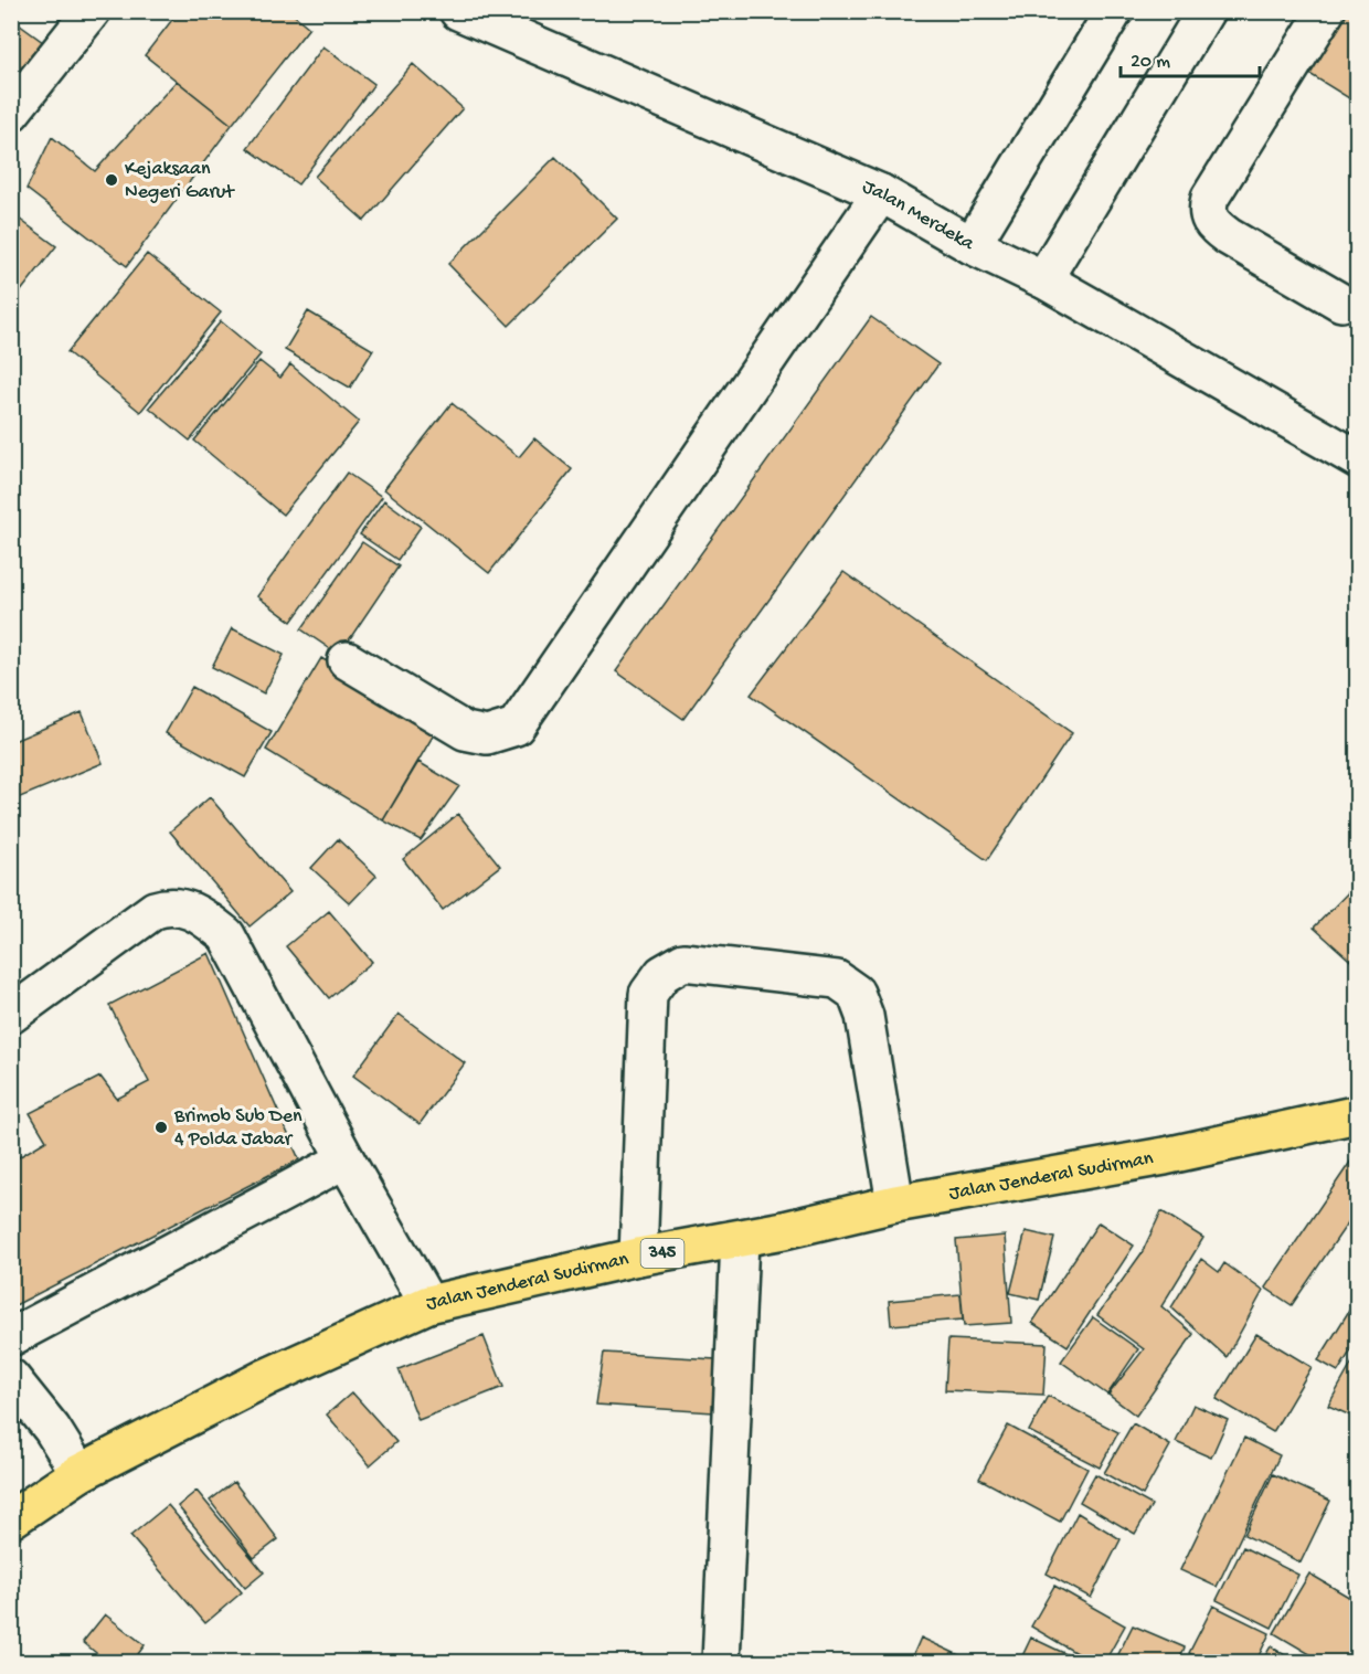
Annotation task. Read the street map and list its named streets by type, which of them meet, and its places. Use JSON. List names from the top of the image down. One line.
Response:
{"streets":{"main road":["Jalan Jenderal Sudirman","345"],"street":["Jalan Merdeka"]},"places":["Kejaksaan Negeri Garut","Brimob Sub Den 4 Polda Jabar"],"scale_bar":"20 m"}
